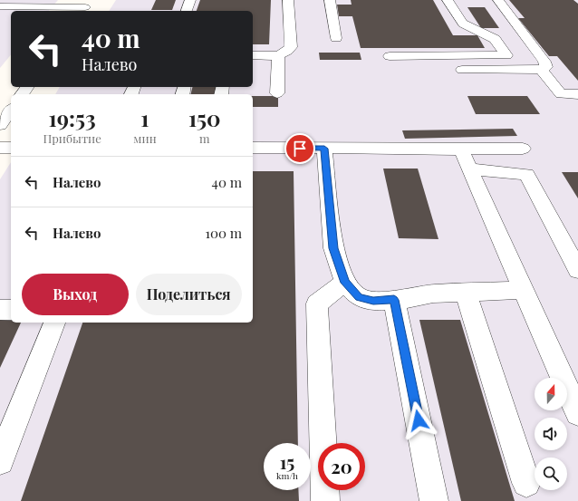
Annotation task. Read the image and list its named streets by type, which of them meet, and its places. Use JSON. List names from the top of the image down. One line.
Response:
{"north":"top","page":{"turn":["40 m","Налево"],"eta":["19:53","Прибытие","1","мин","150","m"],"list":[{"name":"Налево","value":"40 m"},{"name":"Налево","value":"100 m"}],"buttons":["Выход","Поделиться"],"speed":"15 km/h","limit":"20"}}
